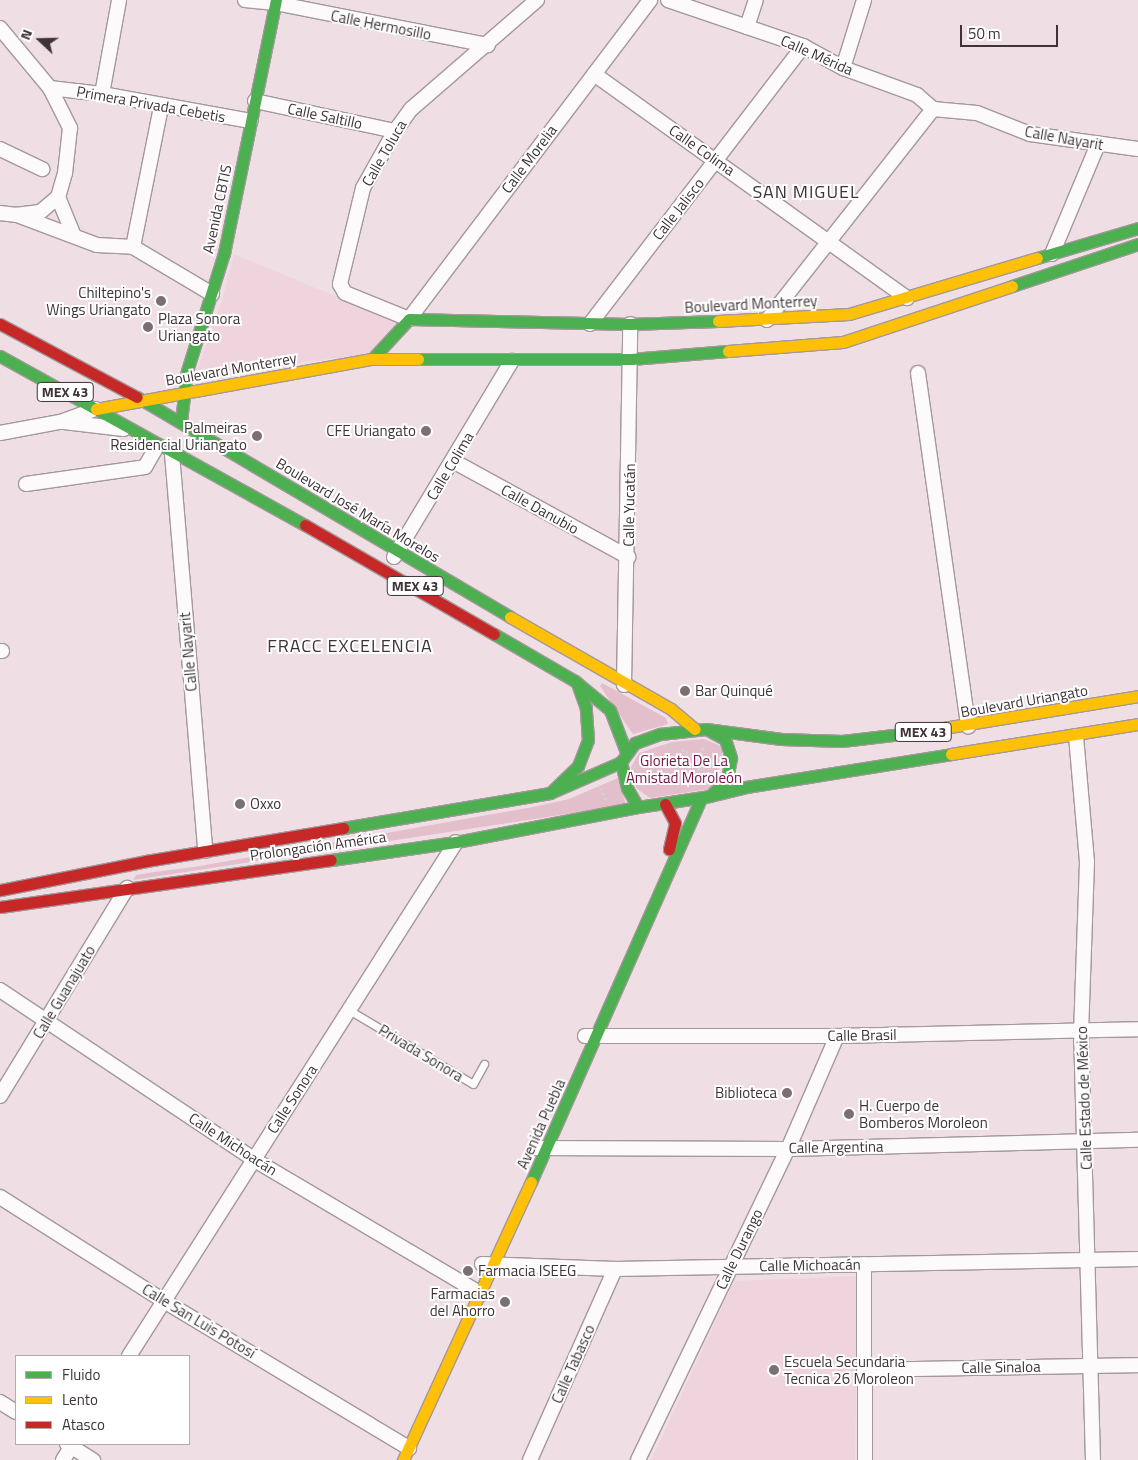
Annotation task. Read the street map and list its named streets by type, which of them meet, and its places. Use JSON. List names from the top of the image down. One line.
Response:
{"streets":{"street":["Calle Hermosillo","Calle Mérida","Primera Privada Cebetis","Calle Saltillo","Calle Nayarit","Calle Colima","Calle Toluca","Calle Morelia","Avenida CBTIS","Calle Jalisco","Boulevard Monterrey","MEX 43","Calle Yucatán","Calle Danubio","Boulevard José María Morelos","Boulevard Uriangato","Prolongación América","Calle Guanajuato","Calle Brasil","Calle Estado de México","Calle Sonora","Avenida Puebla","Calle Michoacán","Calle Argentina","Calle Durango","Calle San Luis Potosí","Calle Tabasco","Calle Sinaloa"],"lane":["Privada Sonora"]},"crossings":[["Calle Hermosillo","Calle Toluca"],["Calle Hermosillo","Avenida CBTIS"],["Calle Mérida","Calle Nayarit"],["Calle Mérida","Calle Jalisco"],["Primera Privada Cebetis","Avenida CBTIS"],["Calle Saltillo","Calle Toluca"],["Calle Saltillo","Avenida CBTIS"],["Calle Nayarit","Avenida CBTIS"],["Calle Nayarit","MEX 43"],["Calle Nayarit","Prolongación América"],["Calle Colima","Calle Morelia"],["Calle Colima","Calle Jalisco"],["Calle Colima","Boulevard Monterrey"],["Calle Colima","MEX 43"],["Calle Colima","Calle Danubio"],["Calle Colima","Boulevard José María Morelos"],["Calle Toluca","Calle Morelia"],["Calle Toluca","Boulevard Monterrey"],["Calle Morelia","Boulevard Monterrey"],["Avenida CBTIS","Boulevard Monterrey"],["Avenida CBTIS","MEX 43"],["Avenida CBTIS","Boulevard José María Morelos"],["Calle Jalisco","Boulevard Monterrey"],["Boulevard Monterrey","MEX 43"],["Boulevard Monterrey","Calle Yucatán"],["Boulevard Monterrey","Boulevard José María Morelos"],["MEX 43","Boulevard José María Morelos"],["MEX 43","Boulevard Uriangato"],["MEX 43","Prolongación América"],["MEX 43","Calle Estado de México"],["MEX 43","Avenida Puebla"],["Calle Yucatán","Calle Danubio"],["Calle Yucatán","Boulevard José María Morelos"],["Boulevard José María Morelos","Boulevard Uriangato"],["Prolongación América","Calle Guanajuato"],["Prolongación América","Calle Sonora"],["Prolongación América","Avenida Puebla"],["Calle Guanajuato","Calle Michoacán"],["Calle Brasil","Calle Estado de México"],["Calle Brasil","Avenida Puebla"],["Calle Brasil","Calle Durango"],["Privada Sonora","Calle Sonora"],["Calle Estado de México","Calle Michoacán"],["Calle Estado de México","Calle Argentina"],["Calle Estado de México","Calle Sinaloa"],["Calle Sonora","Calle Michoacán"],["Calle Sonora","Calle San Luis Potosí"],["Avenida Puebla","Calle Michoacán"],["Avenida Puebla","Calle Argentina"],["Avenida Puebla","Calle San Luis Potosí"],["Calle Michoacán","Calle Durango"],["Calle Michoacán","Calle Tabasco"],["Calle Argentina","Calle Durango"]],"districts":["SAN MIGUEL","FRACC EXCELENCIA"],"parks":["Glorieta De La Amistad Moroleón"],"places":["Chiltepino's Wings Uriangato","Plaza Sonora Uriangato","CFE Uriangato","Palmeiras Residencial Uriangato","Bar Quinqué","Oxxo","Biblioteca","H. Cuerpo de Bomberos Moroleon","Farmacia ISEEG","Farmacias del Ahorro","Escuela Secundaria Tecnica 26 Moroleon"],"legend":["Fluido","Lento","Atasco"],"scale_bar":"50 m","north":"left"}
